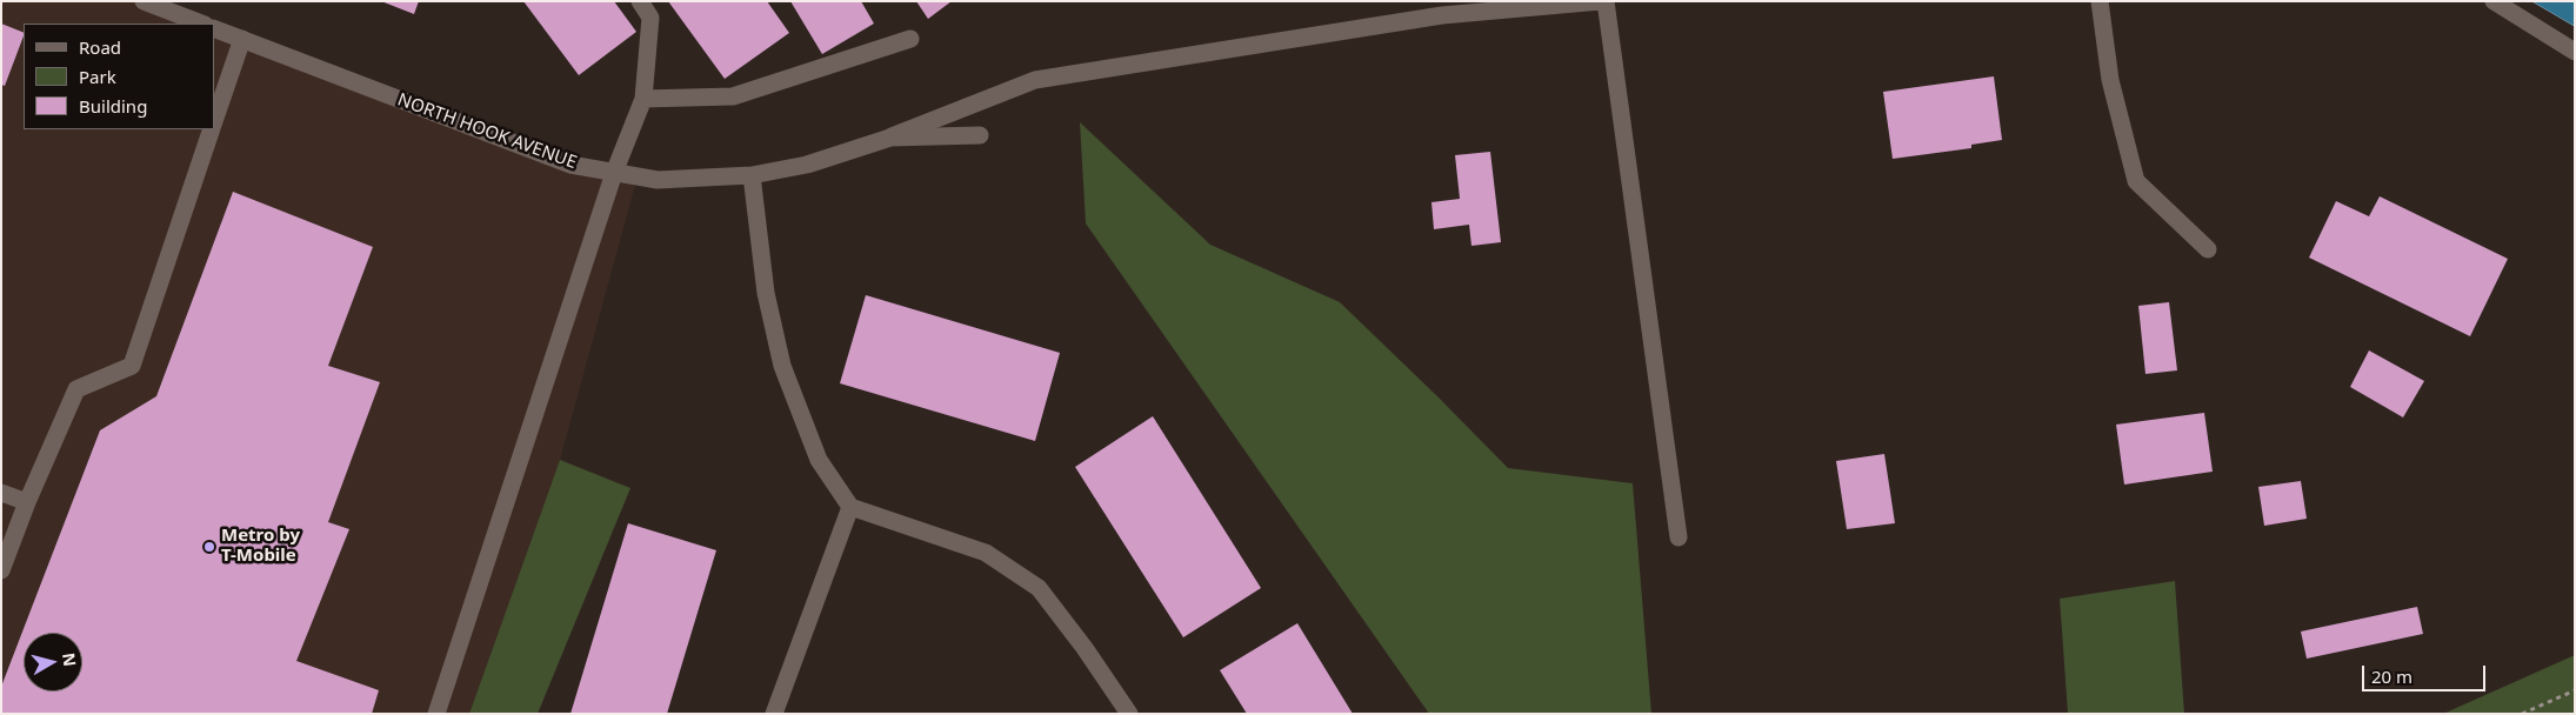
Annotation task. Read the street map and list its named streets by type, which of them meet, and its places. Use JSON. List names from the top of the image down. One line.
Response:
{"streets":{"street":["NORTH HOOK AVENUE"]},"places":["Metro by T-Mobile"],"legend":["Road","Park","Building"],"scale_bar":"20 m","north":"right"}
